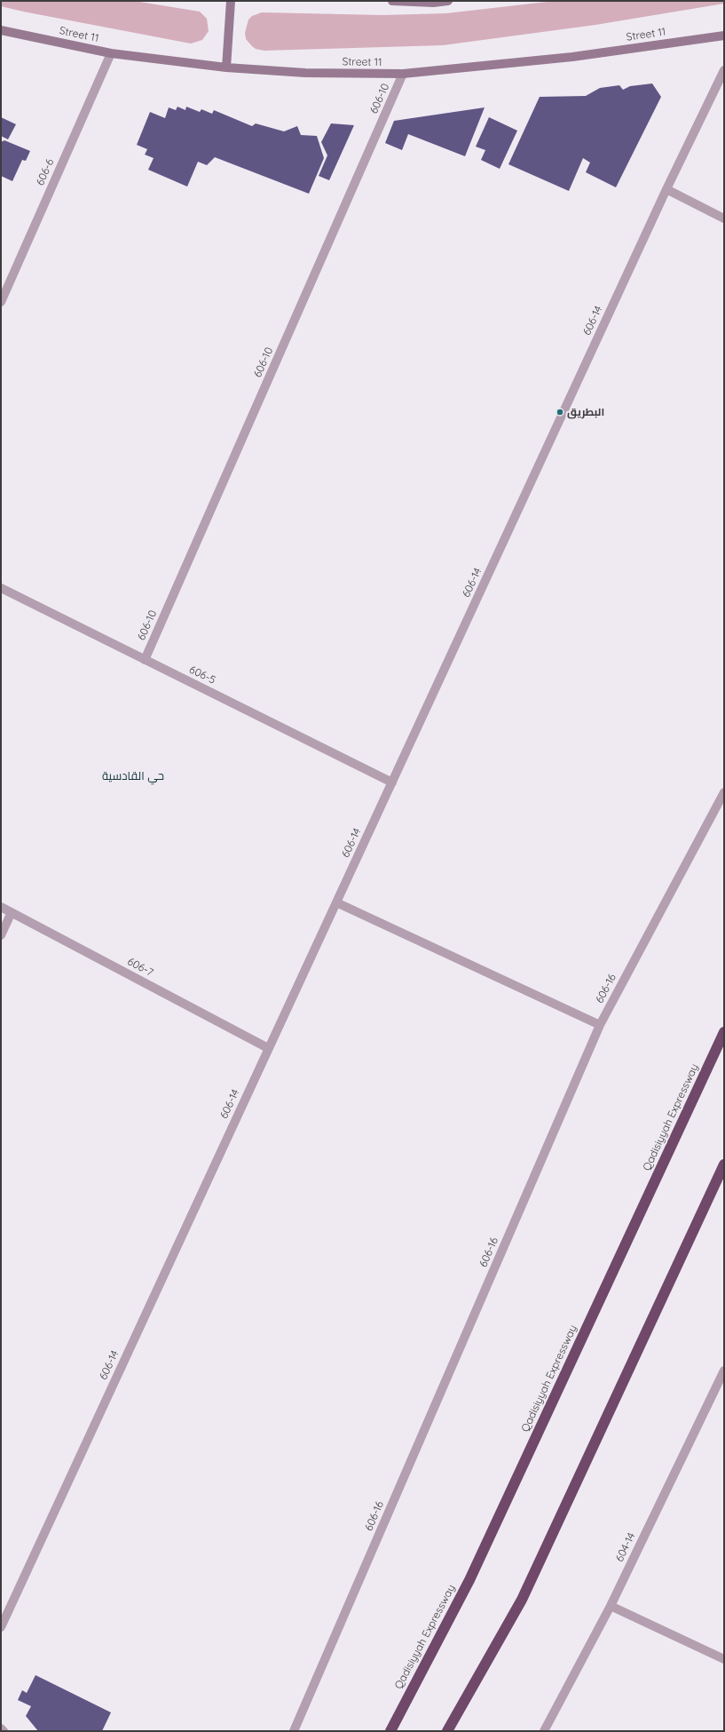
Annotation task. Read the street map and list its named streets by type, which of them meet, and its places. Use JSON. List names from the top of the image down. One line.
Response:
{"streets":{"highway":["Qadisiyyah Expressway"],"street":["Street 11","606-10","606-6","606-14","606-5","606-7","606-16","604-14"]},"crossings":[["Street 11","606-10"],["Street 11","606-6"],["606-10","606-5"],["606-14","606-5"],["606-14","606-7"]],"districts":["حي القادسية"],"places":["البطريق"]}
